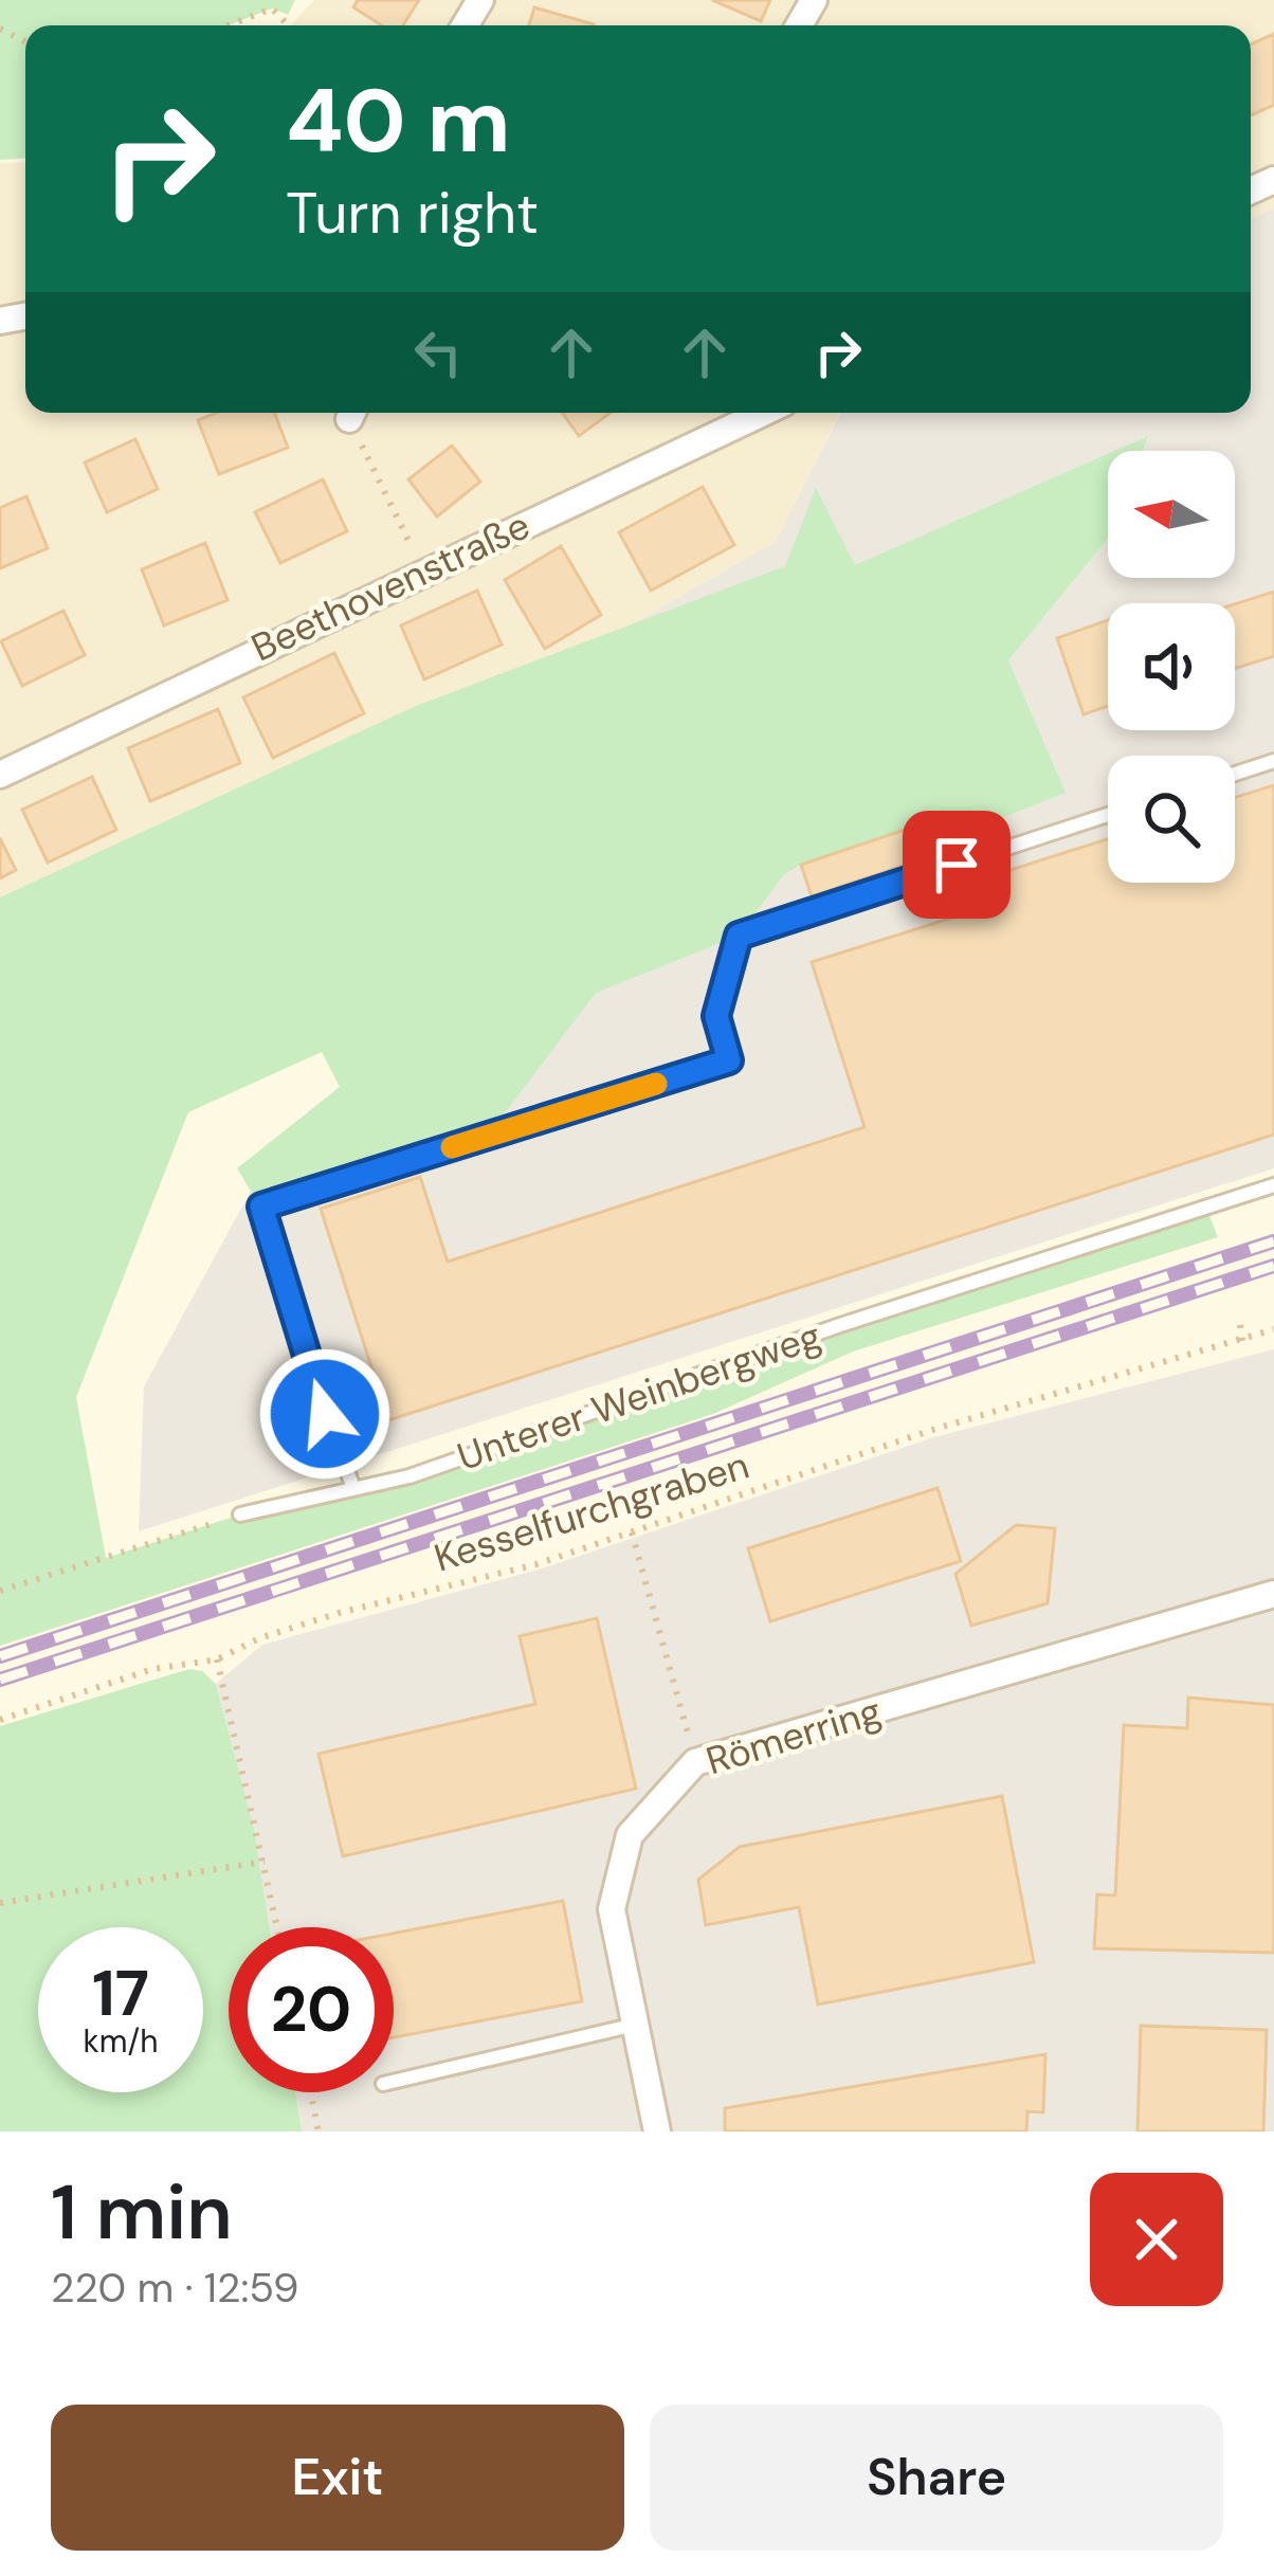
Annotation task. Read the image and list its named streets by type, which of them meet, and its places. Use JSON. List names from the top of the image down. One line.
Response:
{"streets":{"street":["Beethovenstraße","Römerring"],"lane":["Unterer Weinbergweg"],"path":["Kesselfurchgraben"]},"north":"left","page":{"turn":["40 m","Turn right"],"speed":"17 km/h","limit":"20","heading":["1 min","220 m · 12:59"],"buttons":["Exit","Share"]}}
